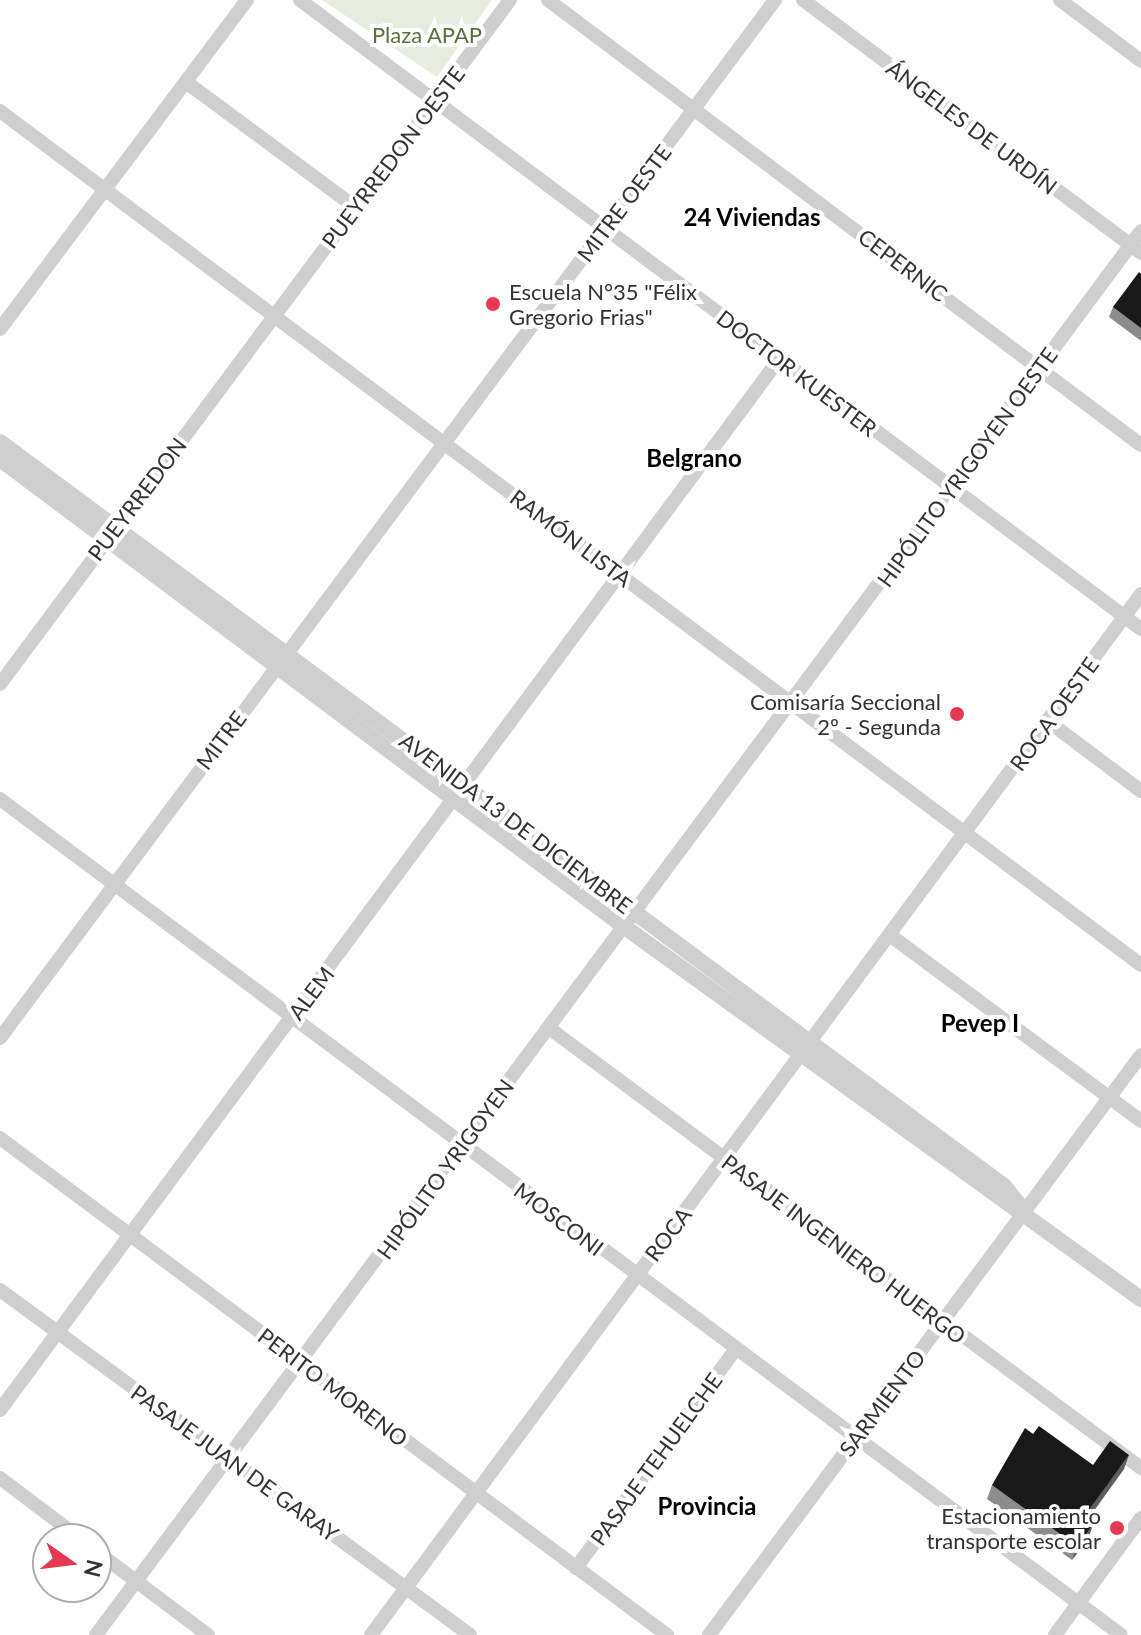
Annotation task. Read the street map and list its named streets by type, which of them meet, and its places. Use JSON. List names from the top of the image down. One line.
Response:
{"streets":{"street":["ÁNGELES DE URDÍN","PUEYRREDON OESTE","MITRE OESTE","CEPERNIC","DOCTOR KUESTER","HIPÓLITO YRIGOYEN OESTE","PUEYRREDON","RAMÓN LISTA","ROCA OESTE","MITRE","AVENIDA 13 DE DICIEMBRE","ALEM","HIPÓLITO YRIGOYEN","MOSCONI","ROCA","PASAJE INGENIERO HUERGO","PERITO MORENO","SARMIENTO","PASAJE TEHUELCHE","PASAJE JUAN DE GARAY"]},"crossings":[["ÁNGELES DE URDÍN","HIPÓLITO YRIGOYEN OESTE"],["PUEYRREDON OESTE","DOCTOR KUESTER"],["PUEYRREDON OESTE","PUEYRREDON"],["PUEYRREDON OESTE","RAMÓN LISTA"],["MITRE OESTE","CEPERNIC"],["MITRE OESTE","DOCTOR KUESTER"],["MITRE OESTE","RAMÓN LISTA"],["MITRE OESTE","MITRE"],["CEPERNIC","HIPÓLITO YRIGOYEN OESTE"],["DOCTOR KUESTER","HIPÓLITO YRIGOYEN OESTE"],["DOCTOR KUESTER","ROCA OESTE"],["DOCTOR KUESTER","ALEM"],["HIPÓLITO YRIGOYEN OESTE","RAMÓN LISTA"],["HIPÓLITO YRIGOYEN OESTE","HIPÓLITO YRIGOYEN"],["PUEYRREDON","RAMÓN LISTA"],["PUEYRREDON","AVENIDA 13 DE DICIEMBRE"],["RAMÓN LISTA","ROCA OESTE"],["RAMÓN LISTA","MITRE"],["RAMÓN LISTA","ALEM"],["RAMÓN LISTA","HIPÓLITO YRIGOYEN"],["RAMÓN LISTA","ROCA"],["ROCA OESTE","ROCA"],["MITRE","AVENIDA 13 DE DICIEMBRE"],["MITRE","MOSCONI"],["AVENIDA 13 DE DICIEMBRE","ALEM"],["AVENIDA 13 DE DICIEMBRE","HIPÓLITO YRIGOYEN"],["AVENIDA 13 DE DICIEMBRE","ROCA"],["AVENIDA 13 DE DICIEMBRE","SARMIENTO"],["ALEM","MOSCONI"],["ALEM","PERITO MORENO"],["ALEM","PASAJE JUAN DE GARAY"],["HIPÓLITO YRIGOYEN","MOSCONI"],["HIPÓLITO YRIGOYEN","PASAJE INGENIERO HUERGO"],["HIPÓLITO YRIGOYEN","PERITO MORENO"],["HIPÓLITO YRIGOYEN","PASAJE JUAN DE GARAY"],["MOSCONI","ROCA"],["MOSCONI","SARMIENTO"],["MOSCONI","PASAJE TEHUELCHE"],["ROCA","PASAJE INGENIERO HUERGO"],["ROCA","PERITO MORENO"],["ROCA","PASAJE JUAN DE GARAY"],["PASAJE INGENIERO HUERGO","SARMIENTO"],["PERITO MORENO","PASAJE TEHUELCHE"]],"districts":["24 Viviendas","Belgrano","Pevep I","Provincia"],"parks":["Plaza APAP"],"places":["Escuela N°35 \"Félix Gregorio Frias\"","Comisaría Seccional 2º - Segunda","Estacionamiento transporte escolar"],"north":"right"}
